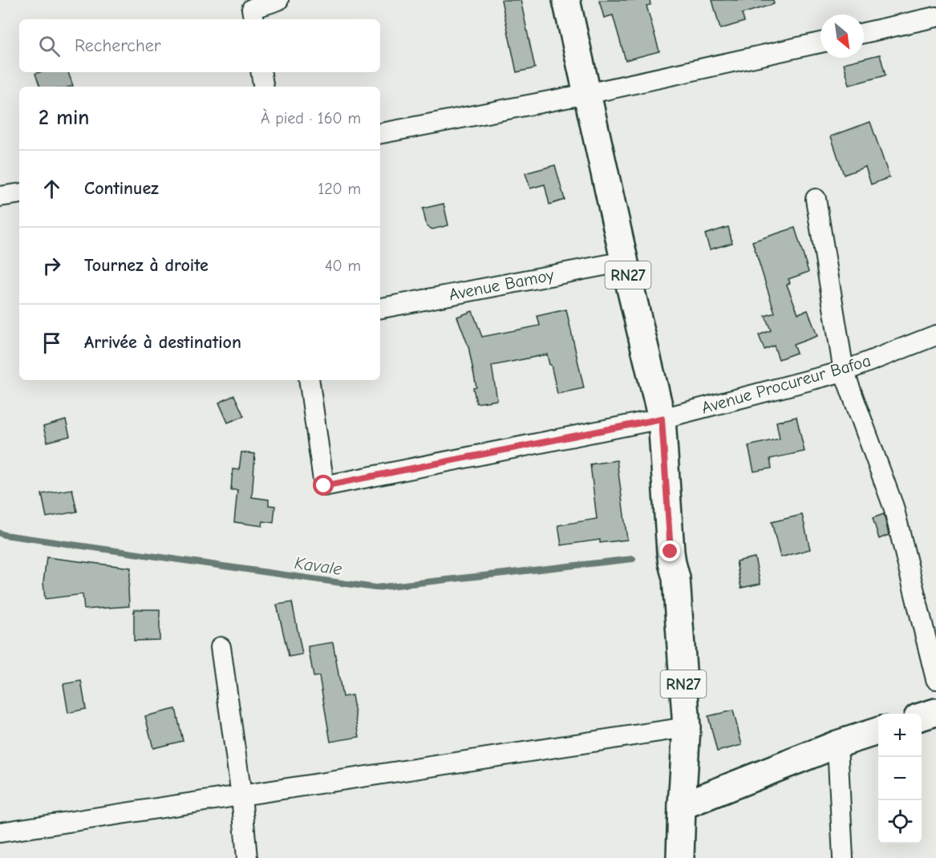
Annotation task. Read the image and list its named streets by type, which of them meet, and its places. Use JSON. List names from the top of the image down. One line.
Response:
{"streets":{"main road":["RN27"],"street":["Avenue Bamoy","Avenue Procureur Bafoa"]},"crossings":[["RN27","Avenue Bamoy"],["RN27","Avenue Procureur Bafoa"]],"water":["Kavale"],"north":"bottom right","page":{"search":"Rechercher","heading":["2 min","À pied · 160 m"],"list":[["Continuez","120 m"],["Tournez à droite","40 m"],"Arrivée à destination"],"map_buttons":["+","−"]}}
